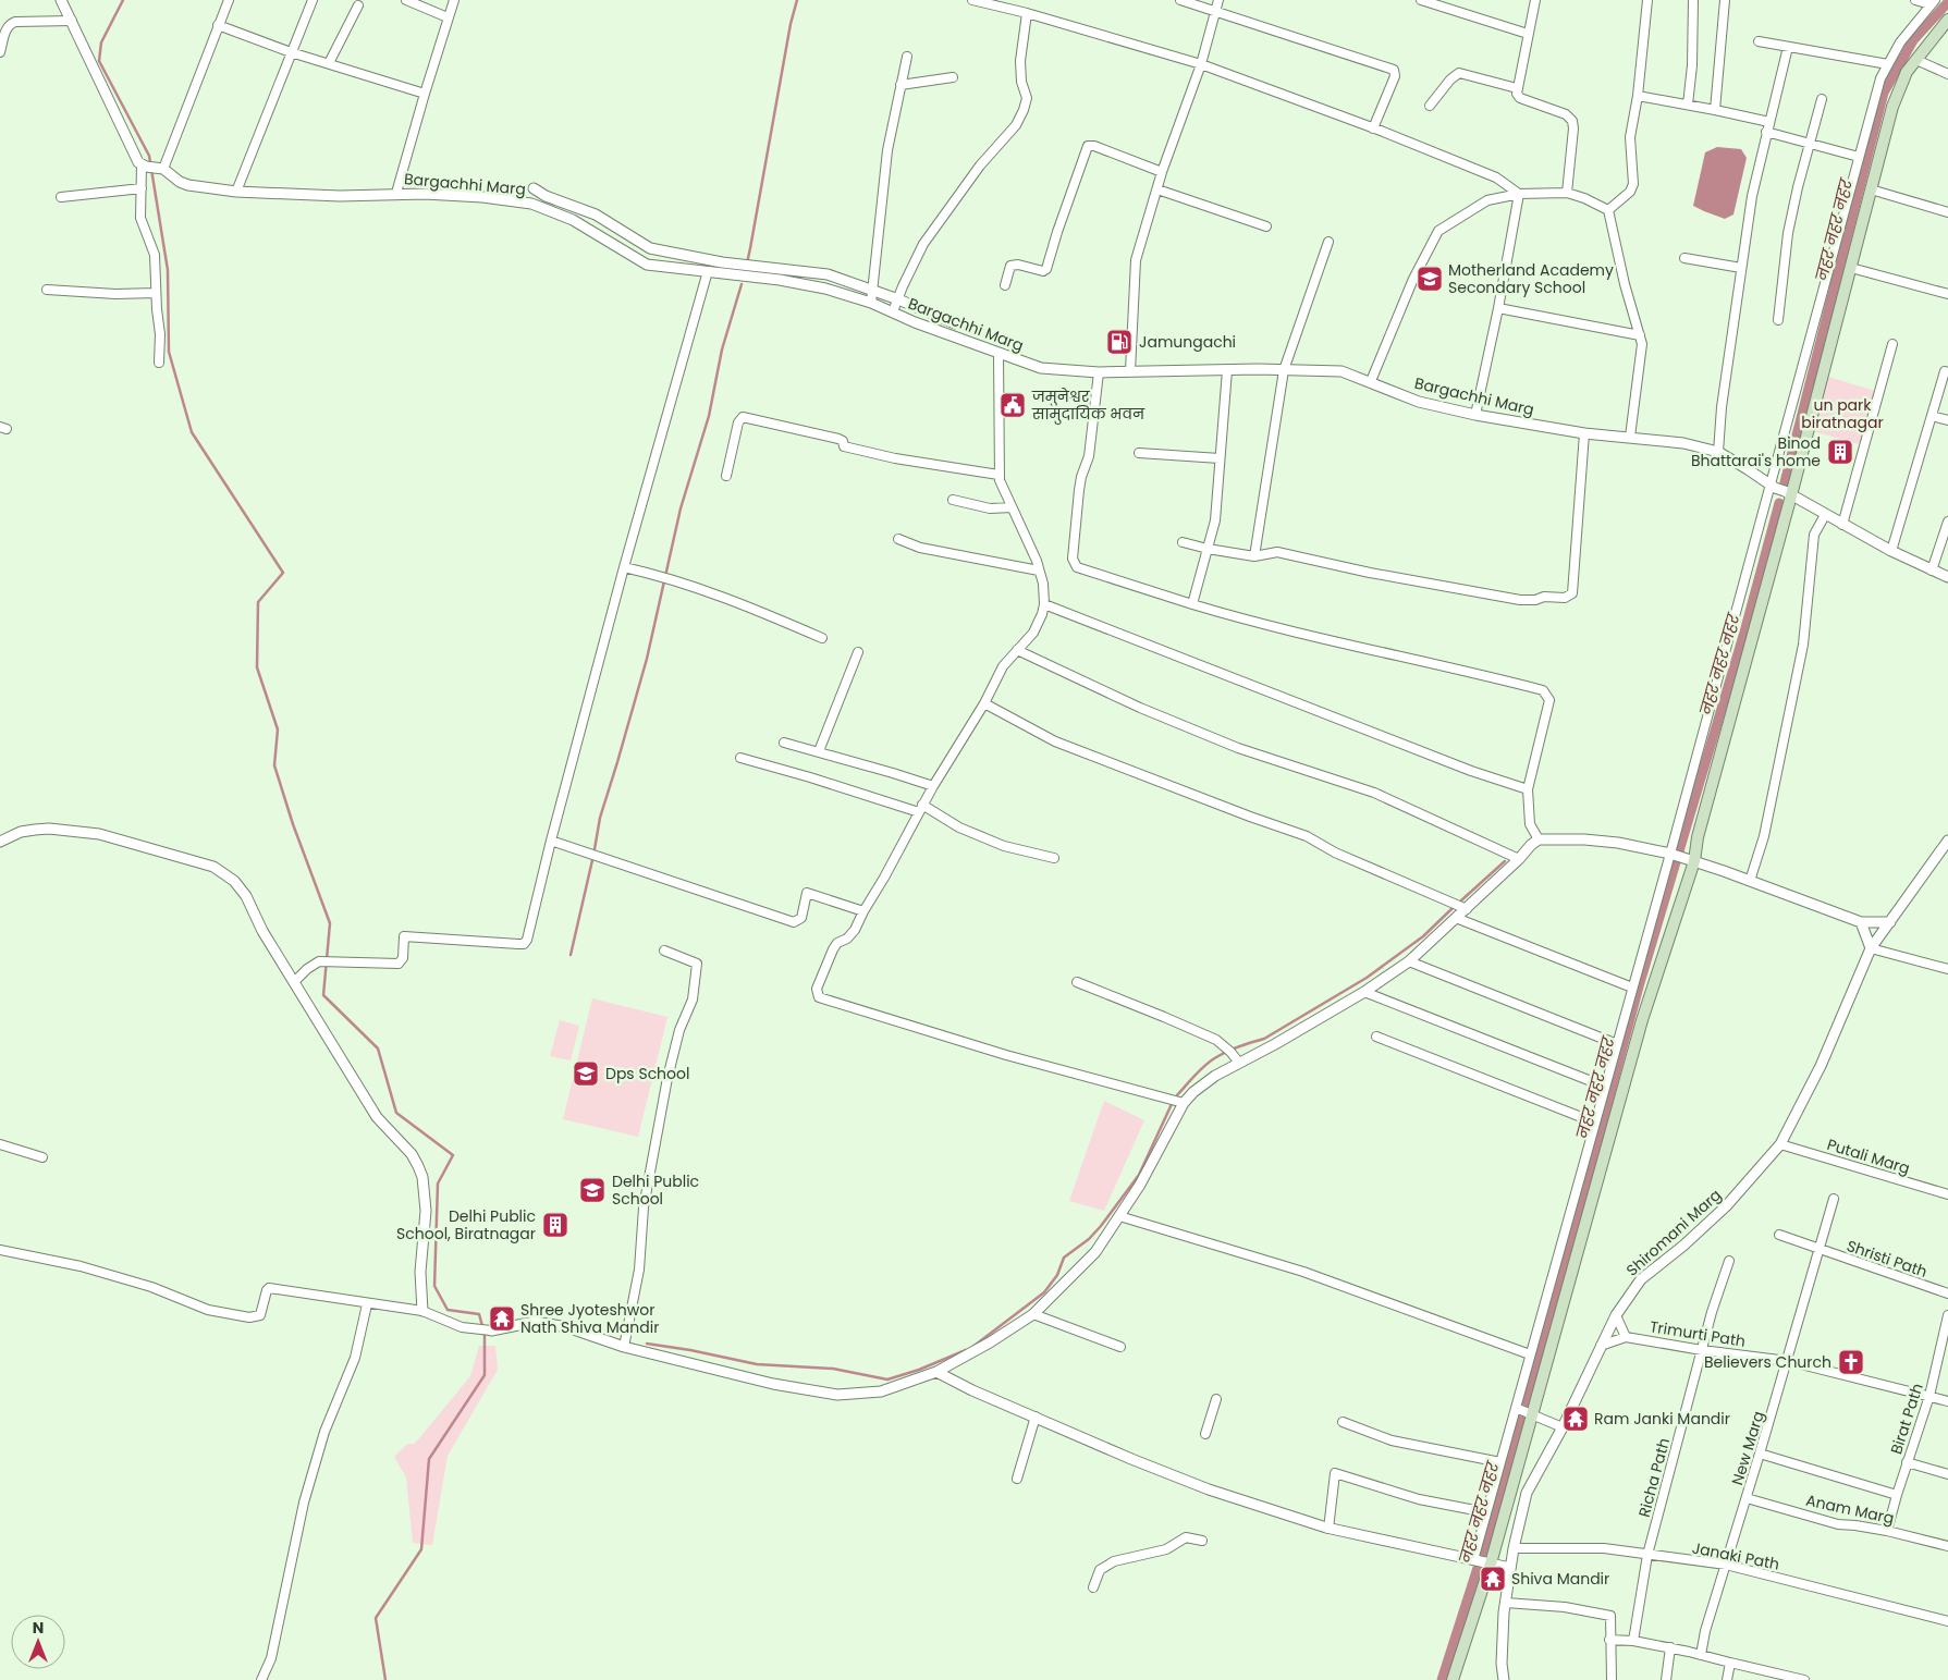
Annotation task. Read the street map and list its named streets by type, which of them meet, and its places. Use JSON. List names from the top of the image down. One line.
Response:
{"streets":{"street":["Bargachhi Marg","Putali Marg","Shiromani Marg","Shristi Path","Trimurti Path","Birat Path","New Marg","Richa Path","Anam Marg","Janaki Path"]},"crossings":[["Putali Marg","Shiromani Marg"],["Shiromani Marg","Trimurti Path"],["Shiromani Marg","Janaki Path"],["Shristi Path","New Marg"],["Trimurti Path","Birat Path"],["Trimurti Path","New Marg"],["Trimurti Path","Richa Path"],["Birat Path","Anam Marg"],["New Marg","Anam Marg"],["New Marg","Janaki Path"],["Richa Path","Janaki Path"]],"water":["नहर नहर नहर"],"parks":["un park biratnagar"],"places":{"school or university":["Motherland Academy Secondary School","Dps School","Delhi Public School"],"fuel station":["Jamungachi"],"public building":["जमुनेश्वर सामुदायिक भवन"],"building":["Binod Bhattarai's home","Delhi Public School, Biratnagar"],"temple":["Shree Jyoteshwor Nath Shiva Mandir","Ram Janki Mandir","Shiva Mandir"],"church":["Believers Church"]},"north":"top"}
